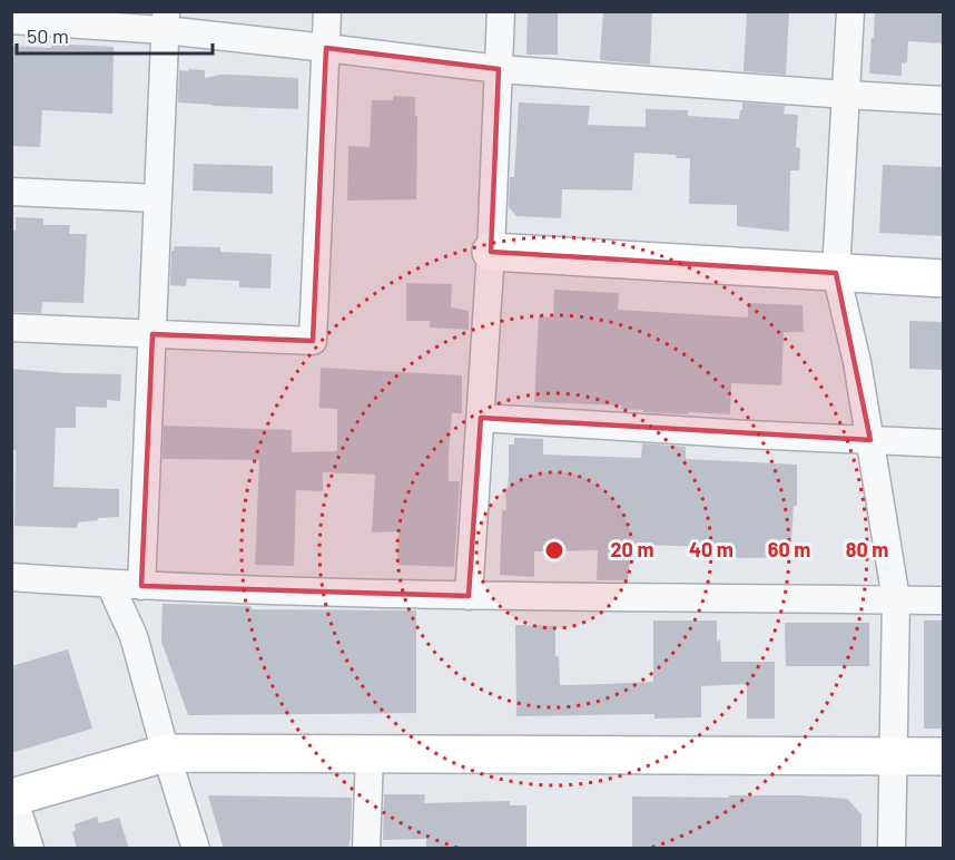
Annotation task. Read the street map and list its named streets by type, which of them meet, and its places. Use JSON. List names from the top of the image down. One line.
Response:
{"scale_bar":"50 m","rings":["20 m","40 m","60 m","80 m"]}
